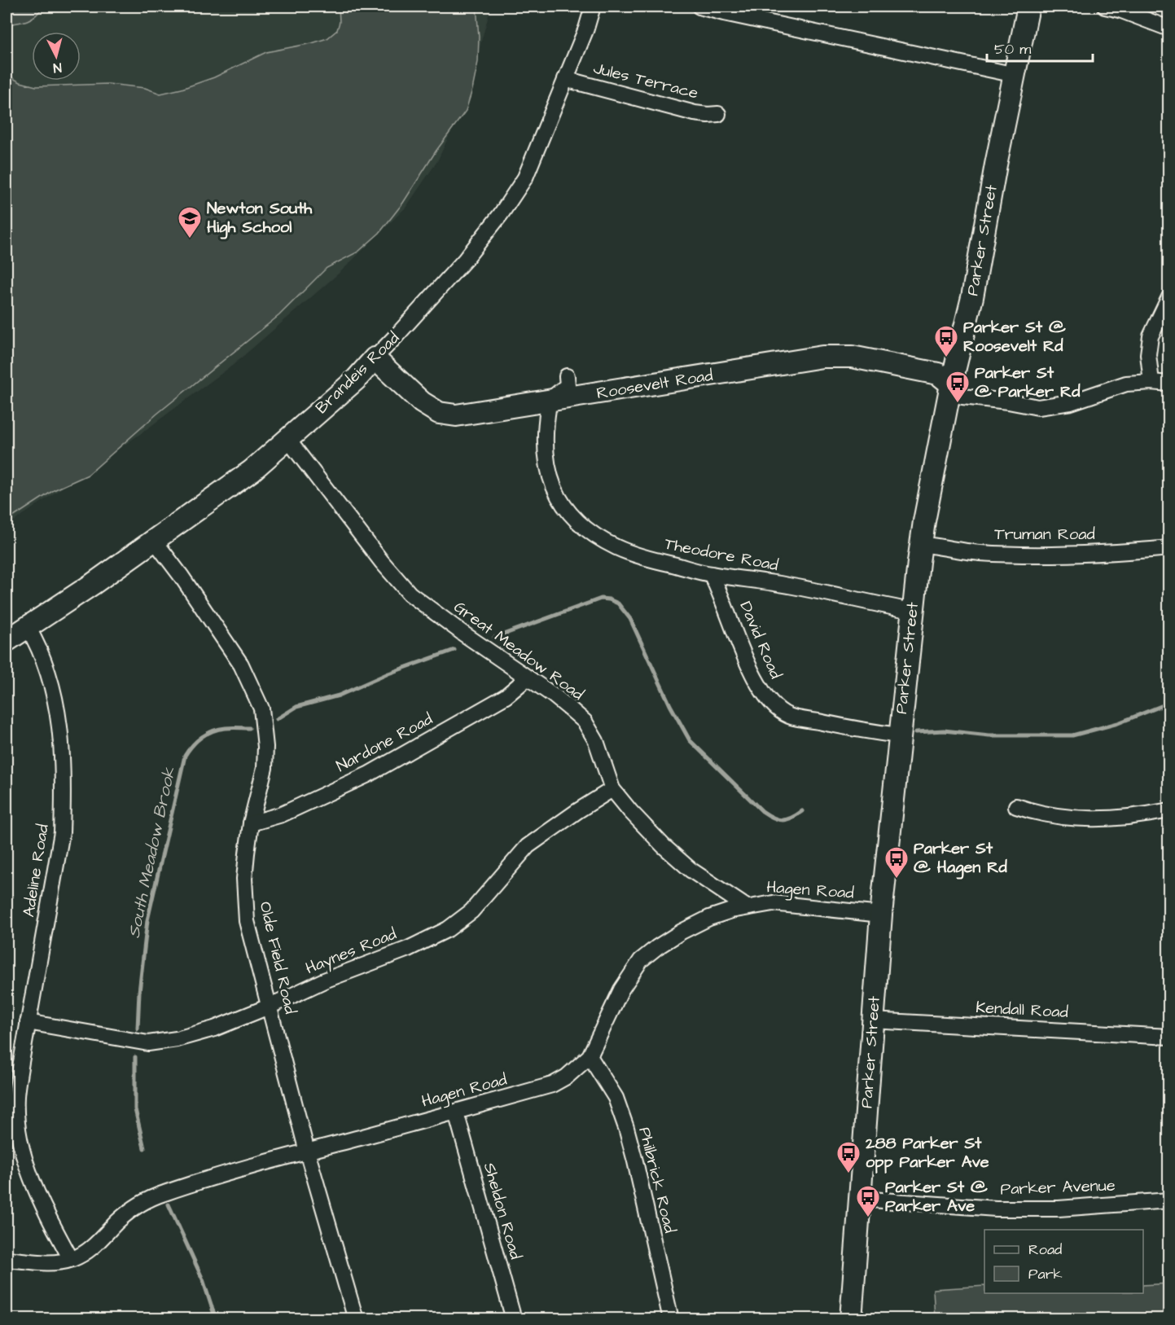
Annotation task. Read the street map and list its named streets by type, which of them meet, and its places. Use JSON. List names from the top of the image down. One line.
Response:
{"streets":{"main road":["Parker Street","Brandeis Road","Roosevelt Road"],"street":["Jules Terrace","Truman Road","Theodore Road","David Road","Great Meadow Road","Nardone Road","Adeline Road","Hagen Road","Haynes Road","Olde Field Road","Kendall Road","Philbrick Road","Parker Avenue","Sheldon Road"]},"crossings":[["Jules Terrace","Brandeis Road"],["Parker Street","Roosevelt Road"],["Parker Street","Truman Road"],["Parker Street","Theodore Road"],["Parker Street","David Road"],["Parker Street","Hagen Road"],["Parker Street","Kendall Road"],["Parker Street","Parker Avenue"],["Brandeis Road","Roosevelt Road"],["Brandeis Road","Great Meadow Road"],["Brandeis Road","Adeline Road"],["Brandeis Road","Olde Field Road"],["Roosevelt Road","Theodore Road"],["Theodore Road","David Road"],["Great Meadow Road","Nardone Road"],["Great Meadow Road","Hagen Road"],["Great Meadow Road","Haynes Road"],["Nardone Road","Olde Field Road"],["Adeline Road","Hagen Road"],["Adeline Road","Haynes Road"],["Hagen Road","Olde Field Road"],["Hagen Road","Philbrick Road"],["Hagen Road","Sheldon Road"],["Haynes Road","Olde Field Road"]],"water":["South Meadow Brook"],"places":{"school or university":["Newton South High School"],"bus stop":["Parker St @ Roosevelt Rd","Parker St @ Parker Rd","Parker St @ Hagen Rd","288 Parker St opp Parker Ave","Parker St @ Parker Ave"]},"legend":["Road","Park"],"scale_bar":"50 m","north":"bottom"}
